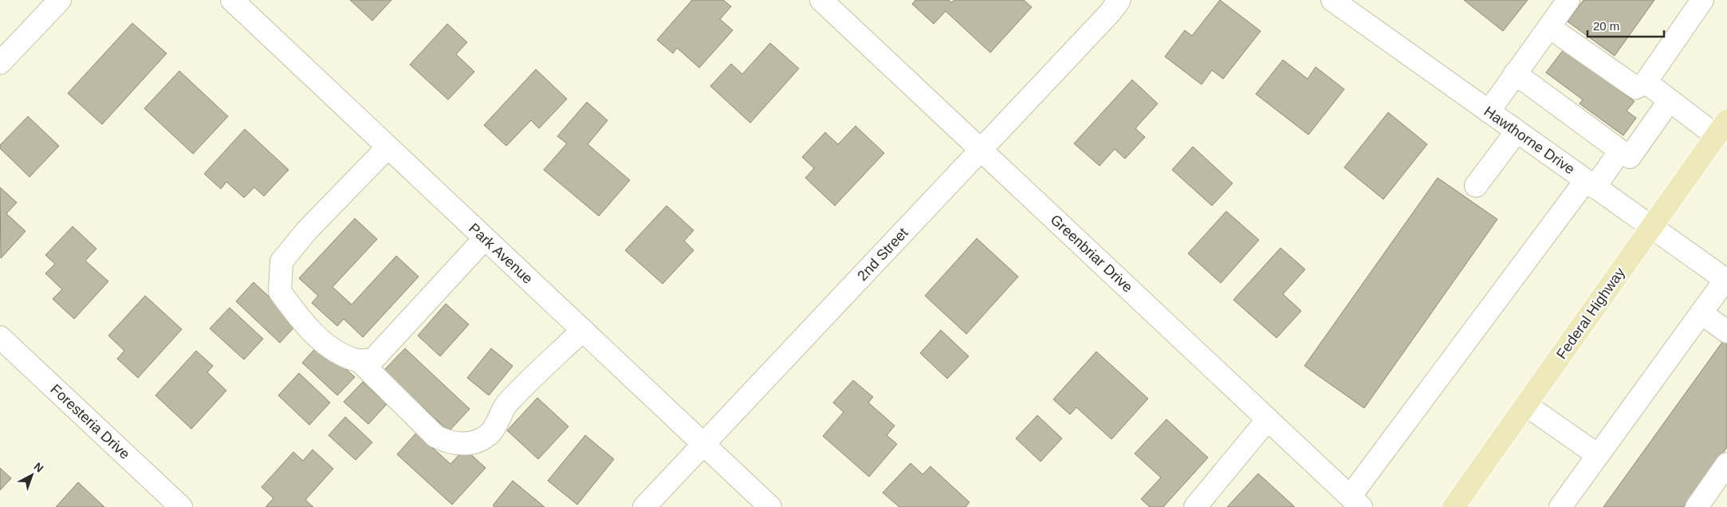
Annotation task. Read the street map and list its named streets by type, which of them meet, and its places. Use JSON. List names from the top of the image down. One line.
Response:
{"streets":{"main road":["Federal Highway"],"street":["Hawthorne Drive","Park Avenue","Greenbriar Drive","2nd Street","Foresteria Drive"]},"crossings":[["Hawthorne Drive","Federal Highway"],["Park Avenue","2nd Street"],["Greenbriar Drive","2nd Street"]],"scale_bar":"20 m","north":"top right"}
